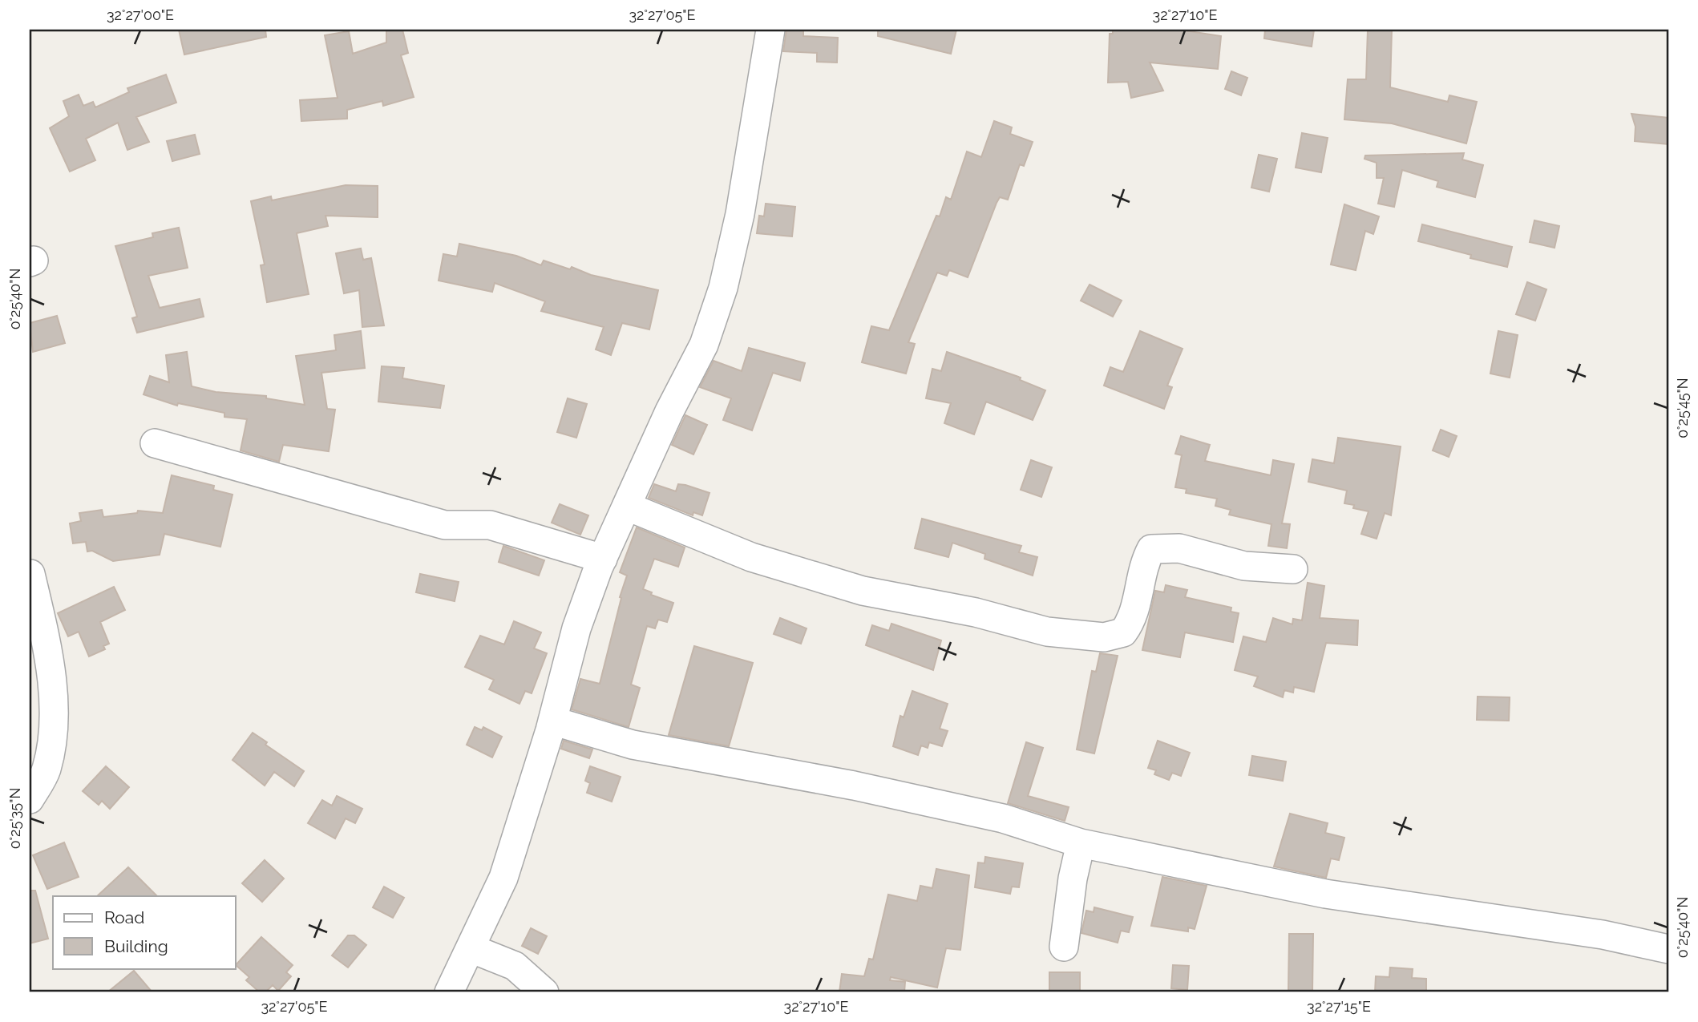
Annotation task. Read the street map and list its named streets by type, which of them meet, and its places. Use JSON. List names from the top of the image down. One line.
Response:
{"legend":["Road","Building"],"coordinates":["32°27'00\"E","32°27'05\"E","32°27'10\"E","0°25'40\"N","0°25'45\"N","0°25'35\"N","32°27'15\"E"]}
